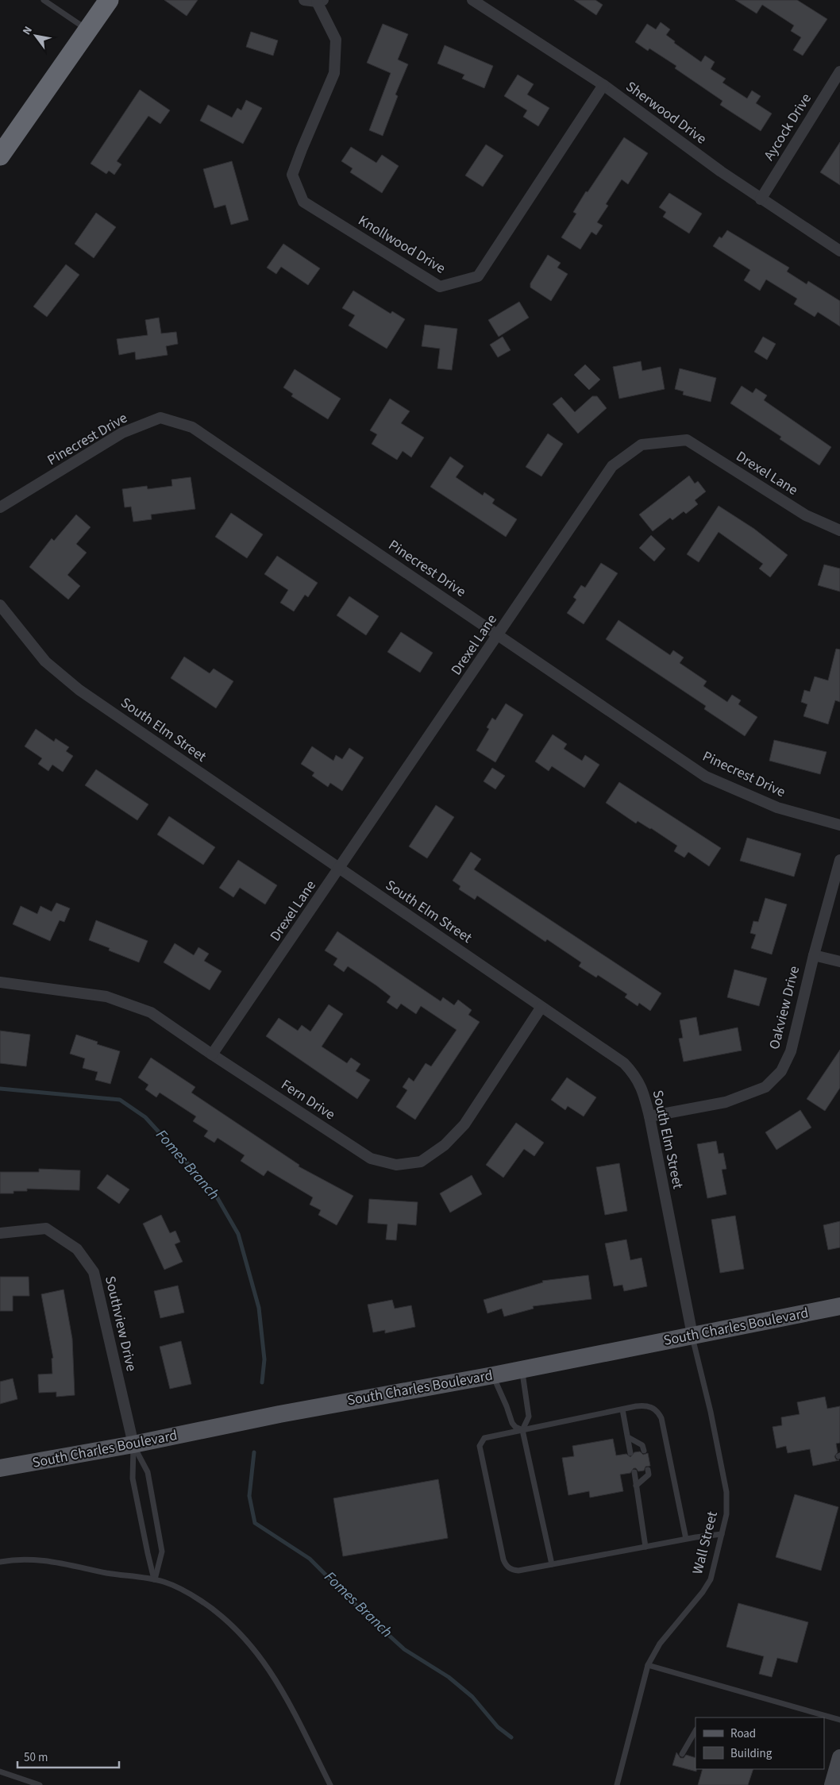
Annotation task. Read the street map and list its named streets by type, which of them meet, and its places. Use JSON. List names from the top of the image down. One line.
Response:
{"streets":{"main road":["South Charles Boulevard"],"street":["Sherwood Drive","Aycock Drive","Knollwood Drive","Pinecrest Drive","Drexel Lane","South Elm Street","Oakview Drive","Fern Drive","Southview Drive"],"lane":["Wall Street"]},"crossings":[["Sherwood Drive","Aycock Drive"],["Sherwood Drive","Knollwood Drive"],["Pinecrest Drive","Drexel Lane"],["Drexel Lane","South Elm Street"],["Drexel Lane","Fern Drive"],["South Elm Street","Oakview Drive"],["South Elm Street","Fern Drive"],["South Elm Street","South Charles Boulevard"],["South Elm Street","Wall Street"],["Southview Drive","South Charles Boulevard"],["South Charles Boulevard","Wall Street"]],"water":["Fomes Branch"],"legend":["Road","Building"],"scale_bar":"50 m","north":"top left"}
